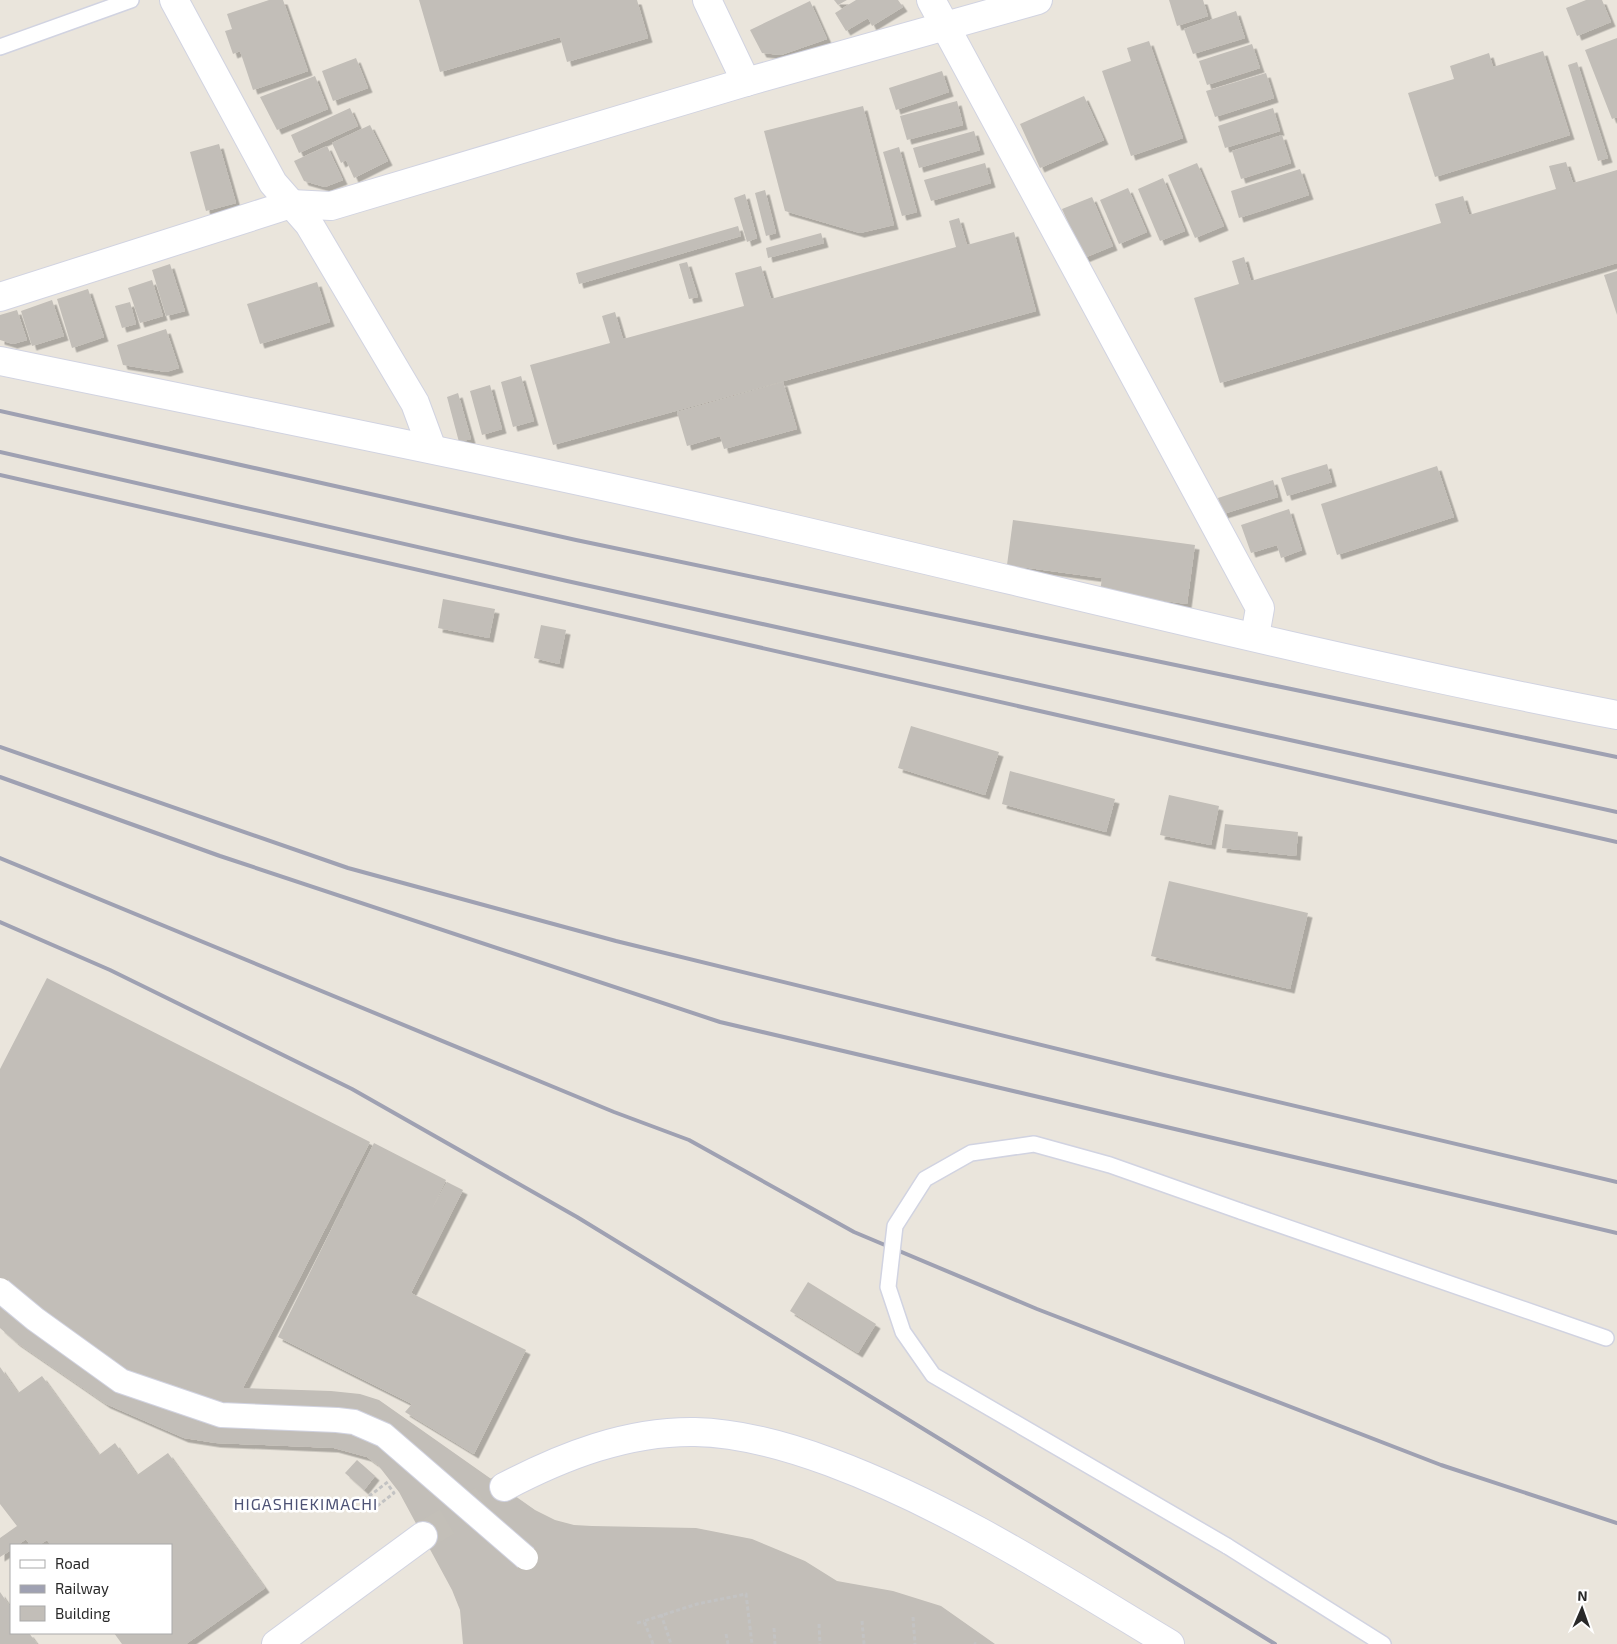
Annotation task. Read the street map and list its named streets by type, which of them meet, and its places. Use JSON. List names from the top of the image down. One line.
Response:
{"districts":["HIGASHIEKIMACHI"],"legend":["Road","Railway","Building"],"north":"top"}
